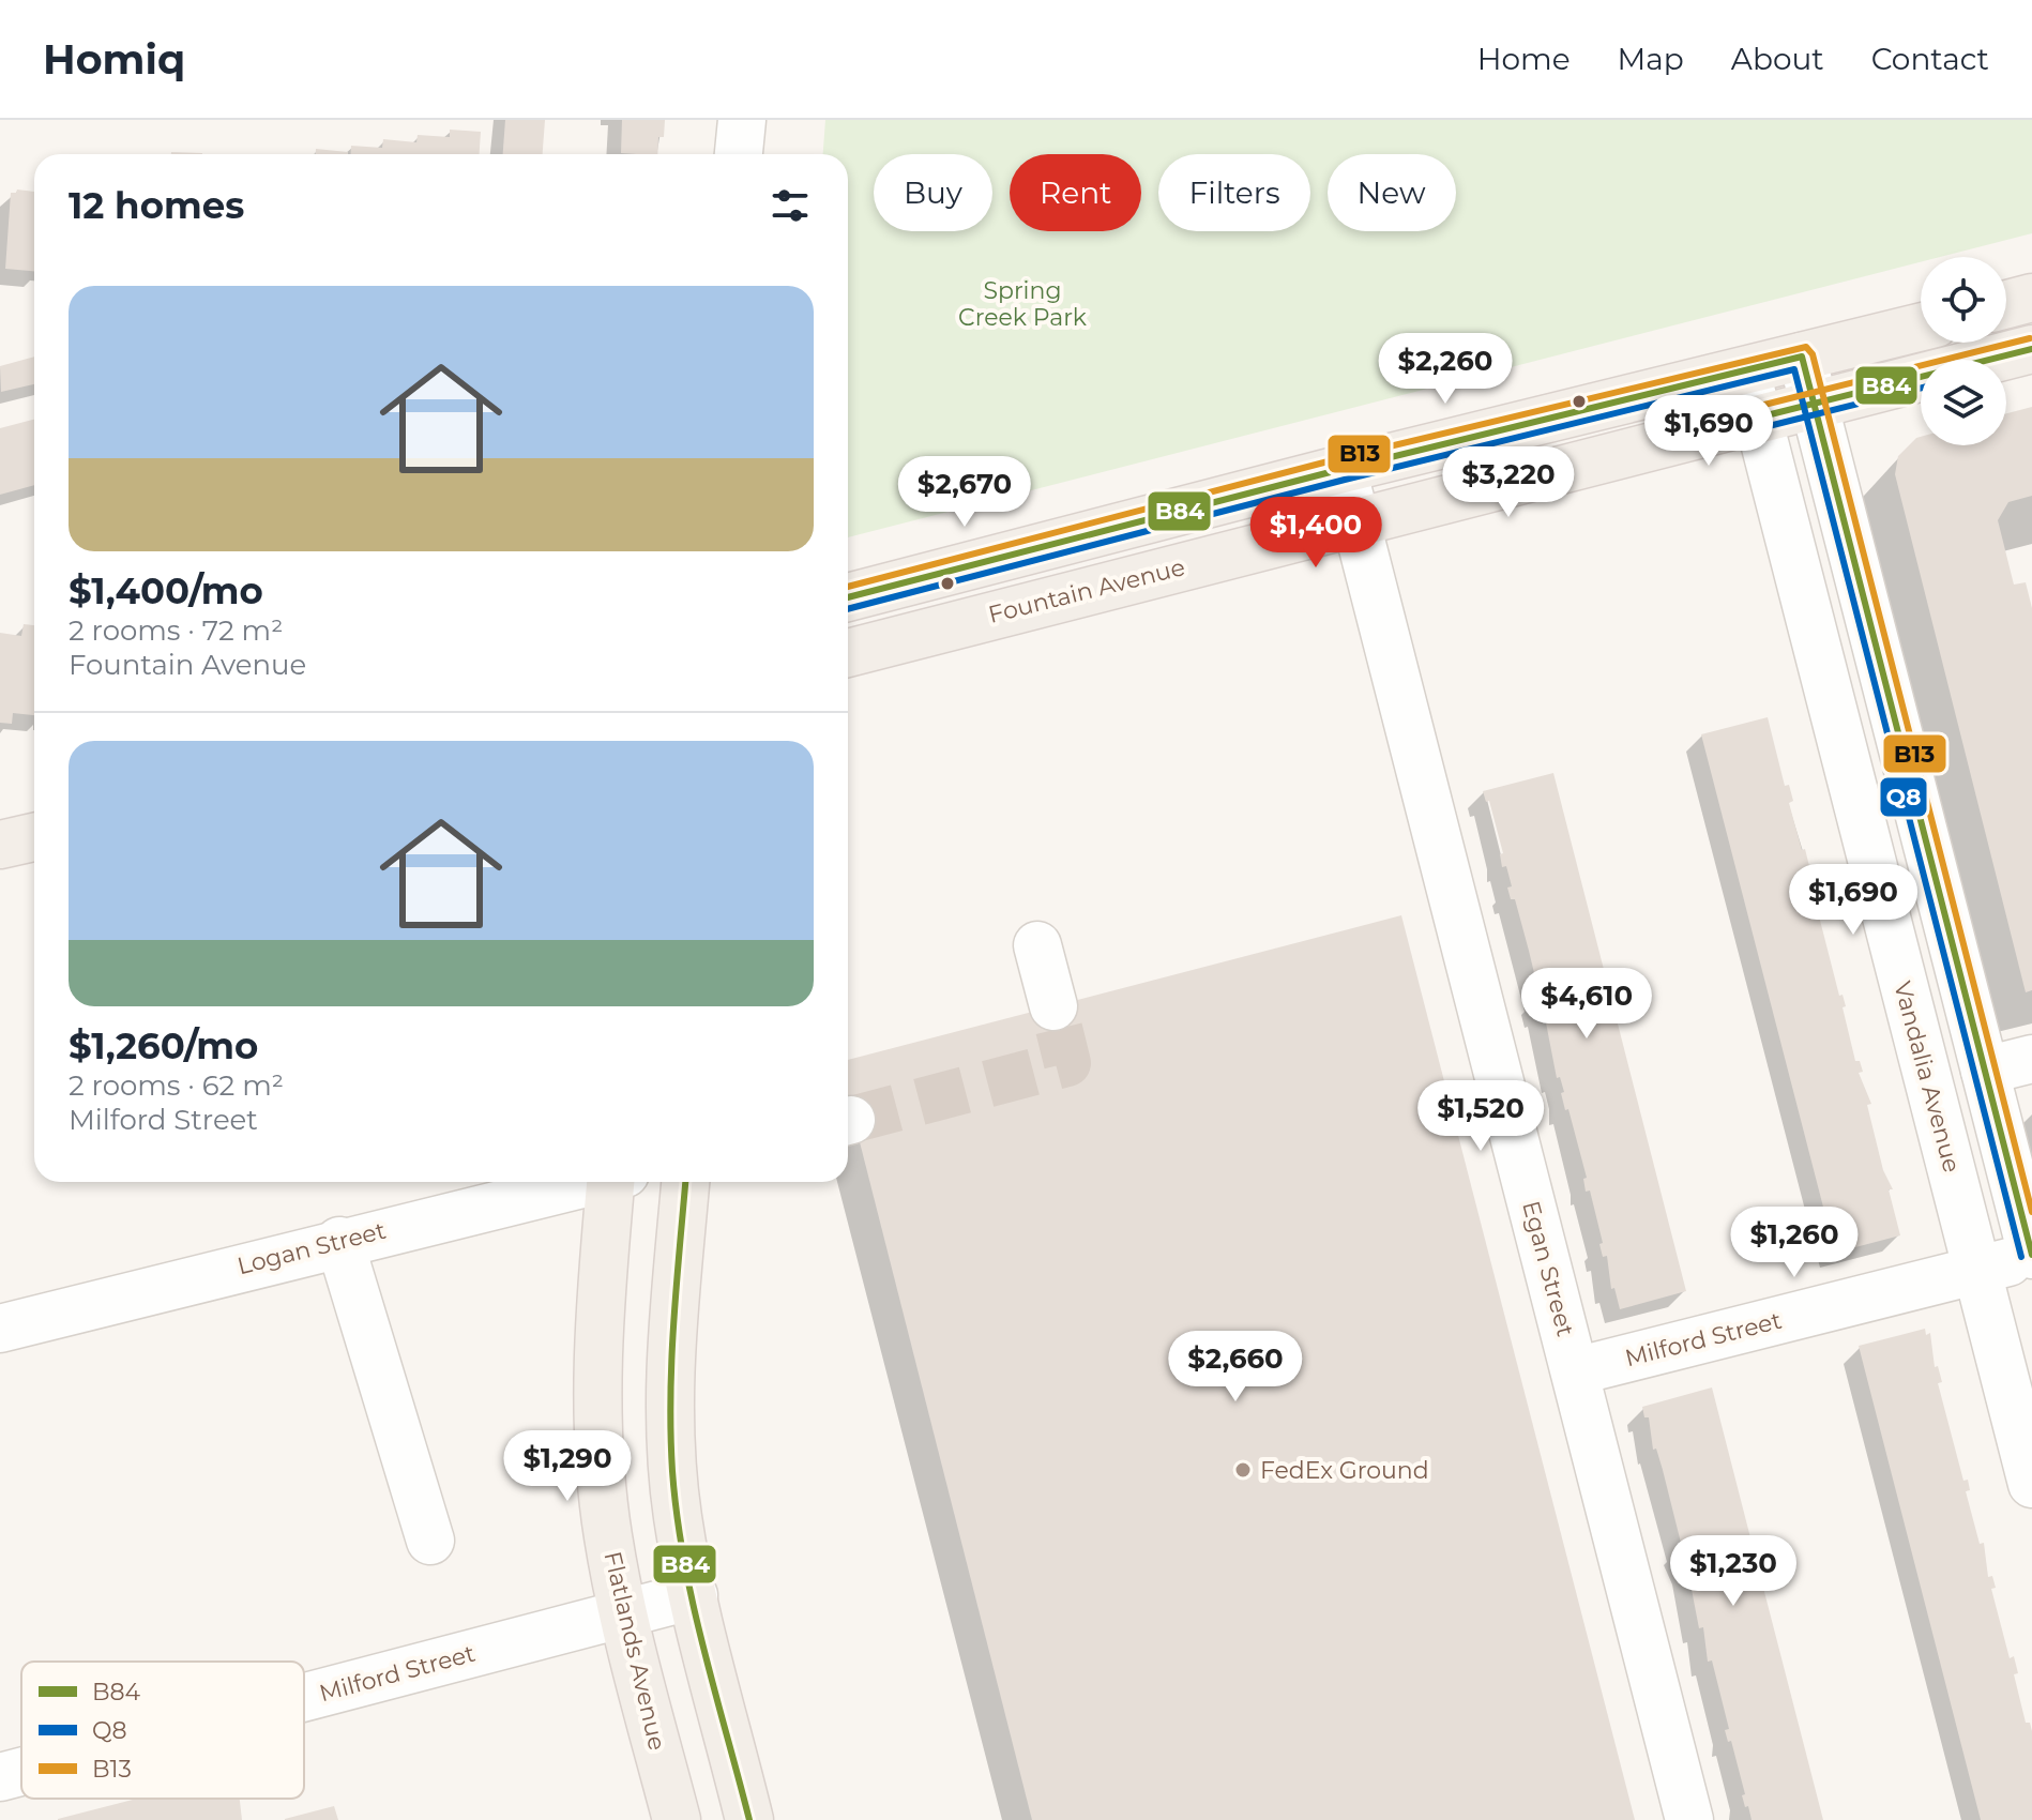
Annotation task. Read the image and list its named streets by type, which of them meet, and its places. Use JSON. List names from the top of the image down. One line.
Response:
{"streets":{"main road":["Fountain Avenue","Flatlands Avenue"],"street":["Vandalia Avenue","Logan Street","Egan Street","Milford Street"]},"crossings":[["Fountain Avenue","Vandalia Avenue"],["Fountain Avenue","Egan Street"],["Vandalia Avenue","Milford Street"],["Egan Street","Milford Street"],["Milford Street","Flatlands Avenue"]],"parks":["Spring Creek Park"],"places":["FedEx Ground"],"lines":["transit line B13","transit line B84","transit line Q8"],"legend":["B84","Q8","B13"],"page":{"header":"Homiq","nav":["Home","Map","About","Contact"],"chip":["Buy","Rent","Filters","New"],"heading":"12 homes","list":[{"name":"$1,400/mo","note":"2 rooms · 72 m² · Fountain Avenue"},{"name":"$1,260/mo","note":"2 rooms · 62 m² · Milford Street"}],"price":["$2,260","$1,690","$3,220","$2,670","$1,400","$1,690","$4,610","$1,520","$1,260","$2,660","$1,290","$1,230"]}}
